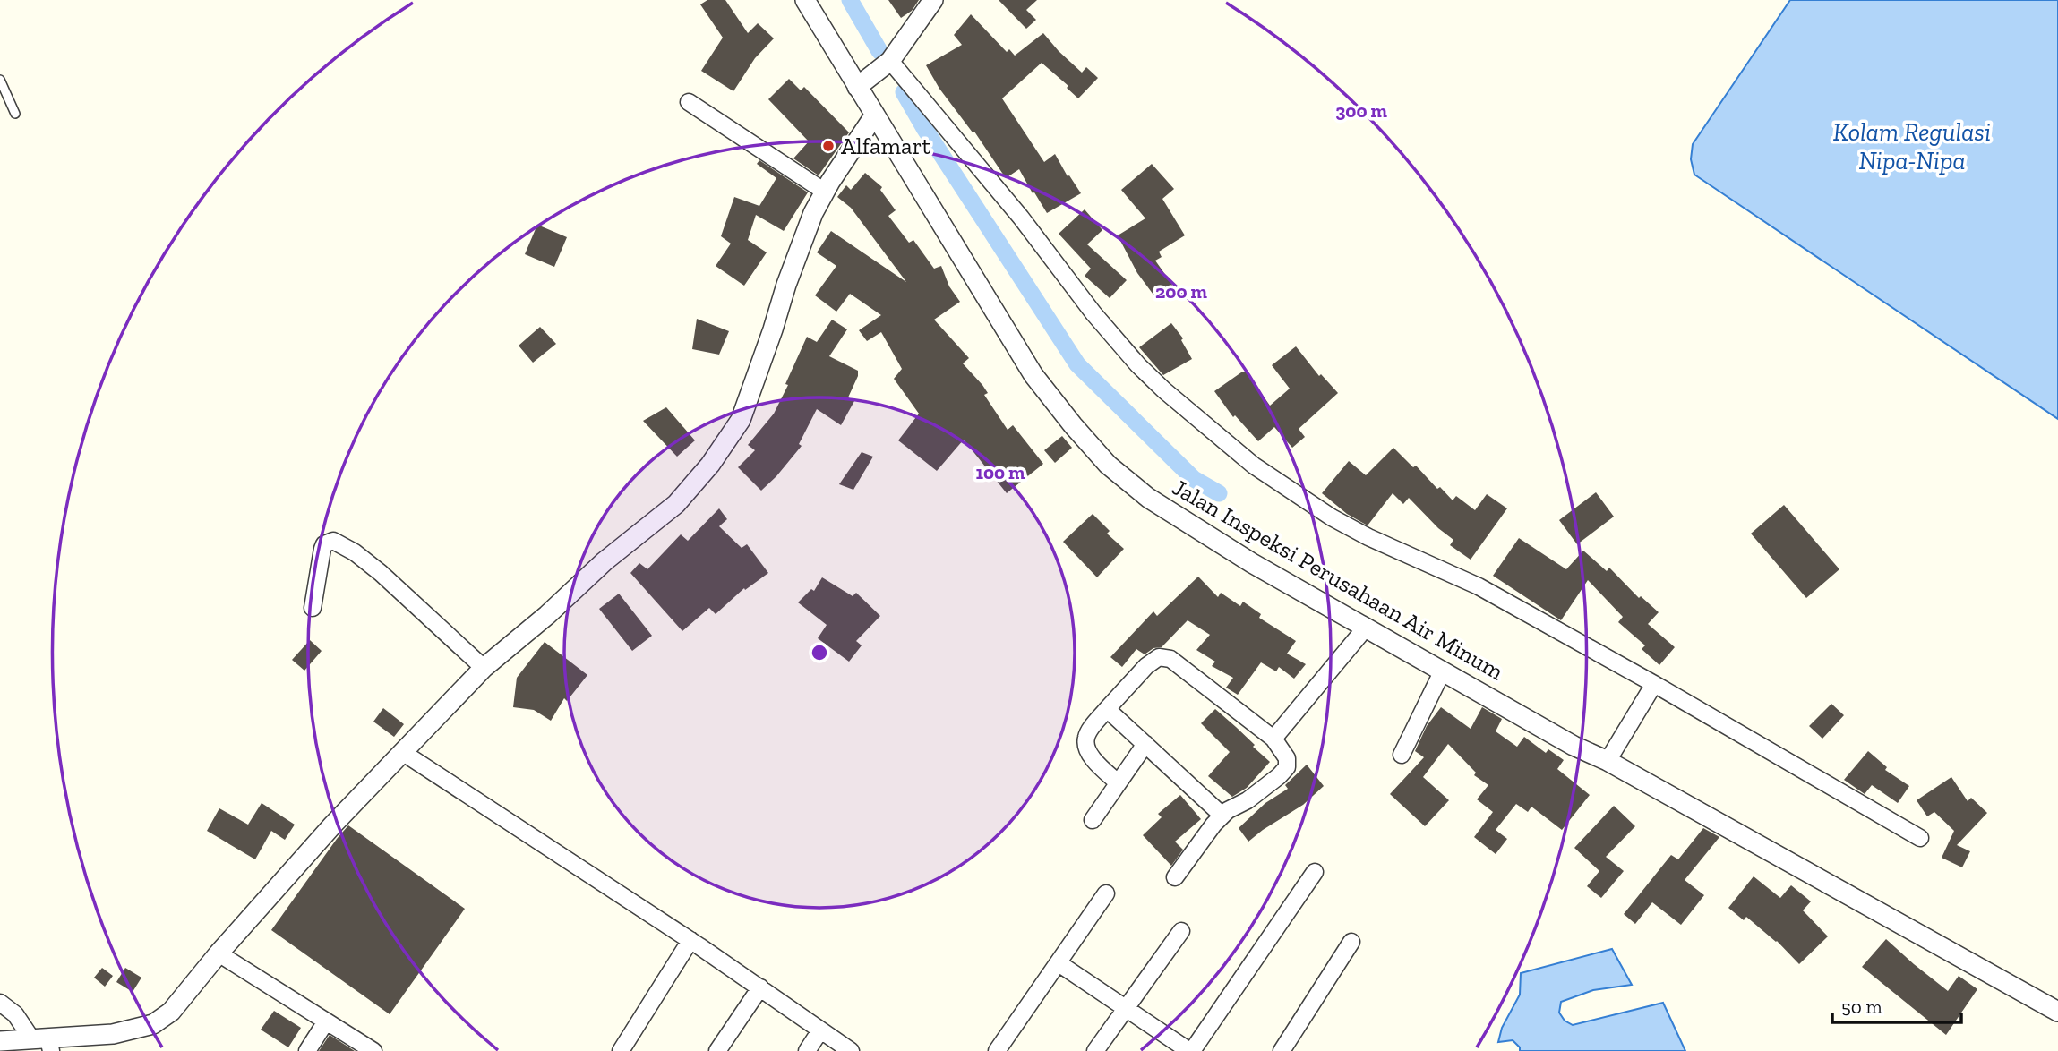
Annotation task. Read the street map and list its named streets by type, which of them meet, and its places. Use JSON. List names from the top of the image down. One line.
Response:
{"streets":{"street":["Jalan Inspeksi Perusahaan Air Minum"]},"water":["Kolam Regulasi Nipa-Nipa"],"places":["Alfamart"],"scale_bar":"50 m","rings":["300 m","200 m","100 m"]}
